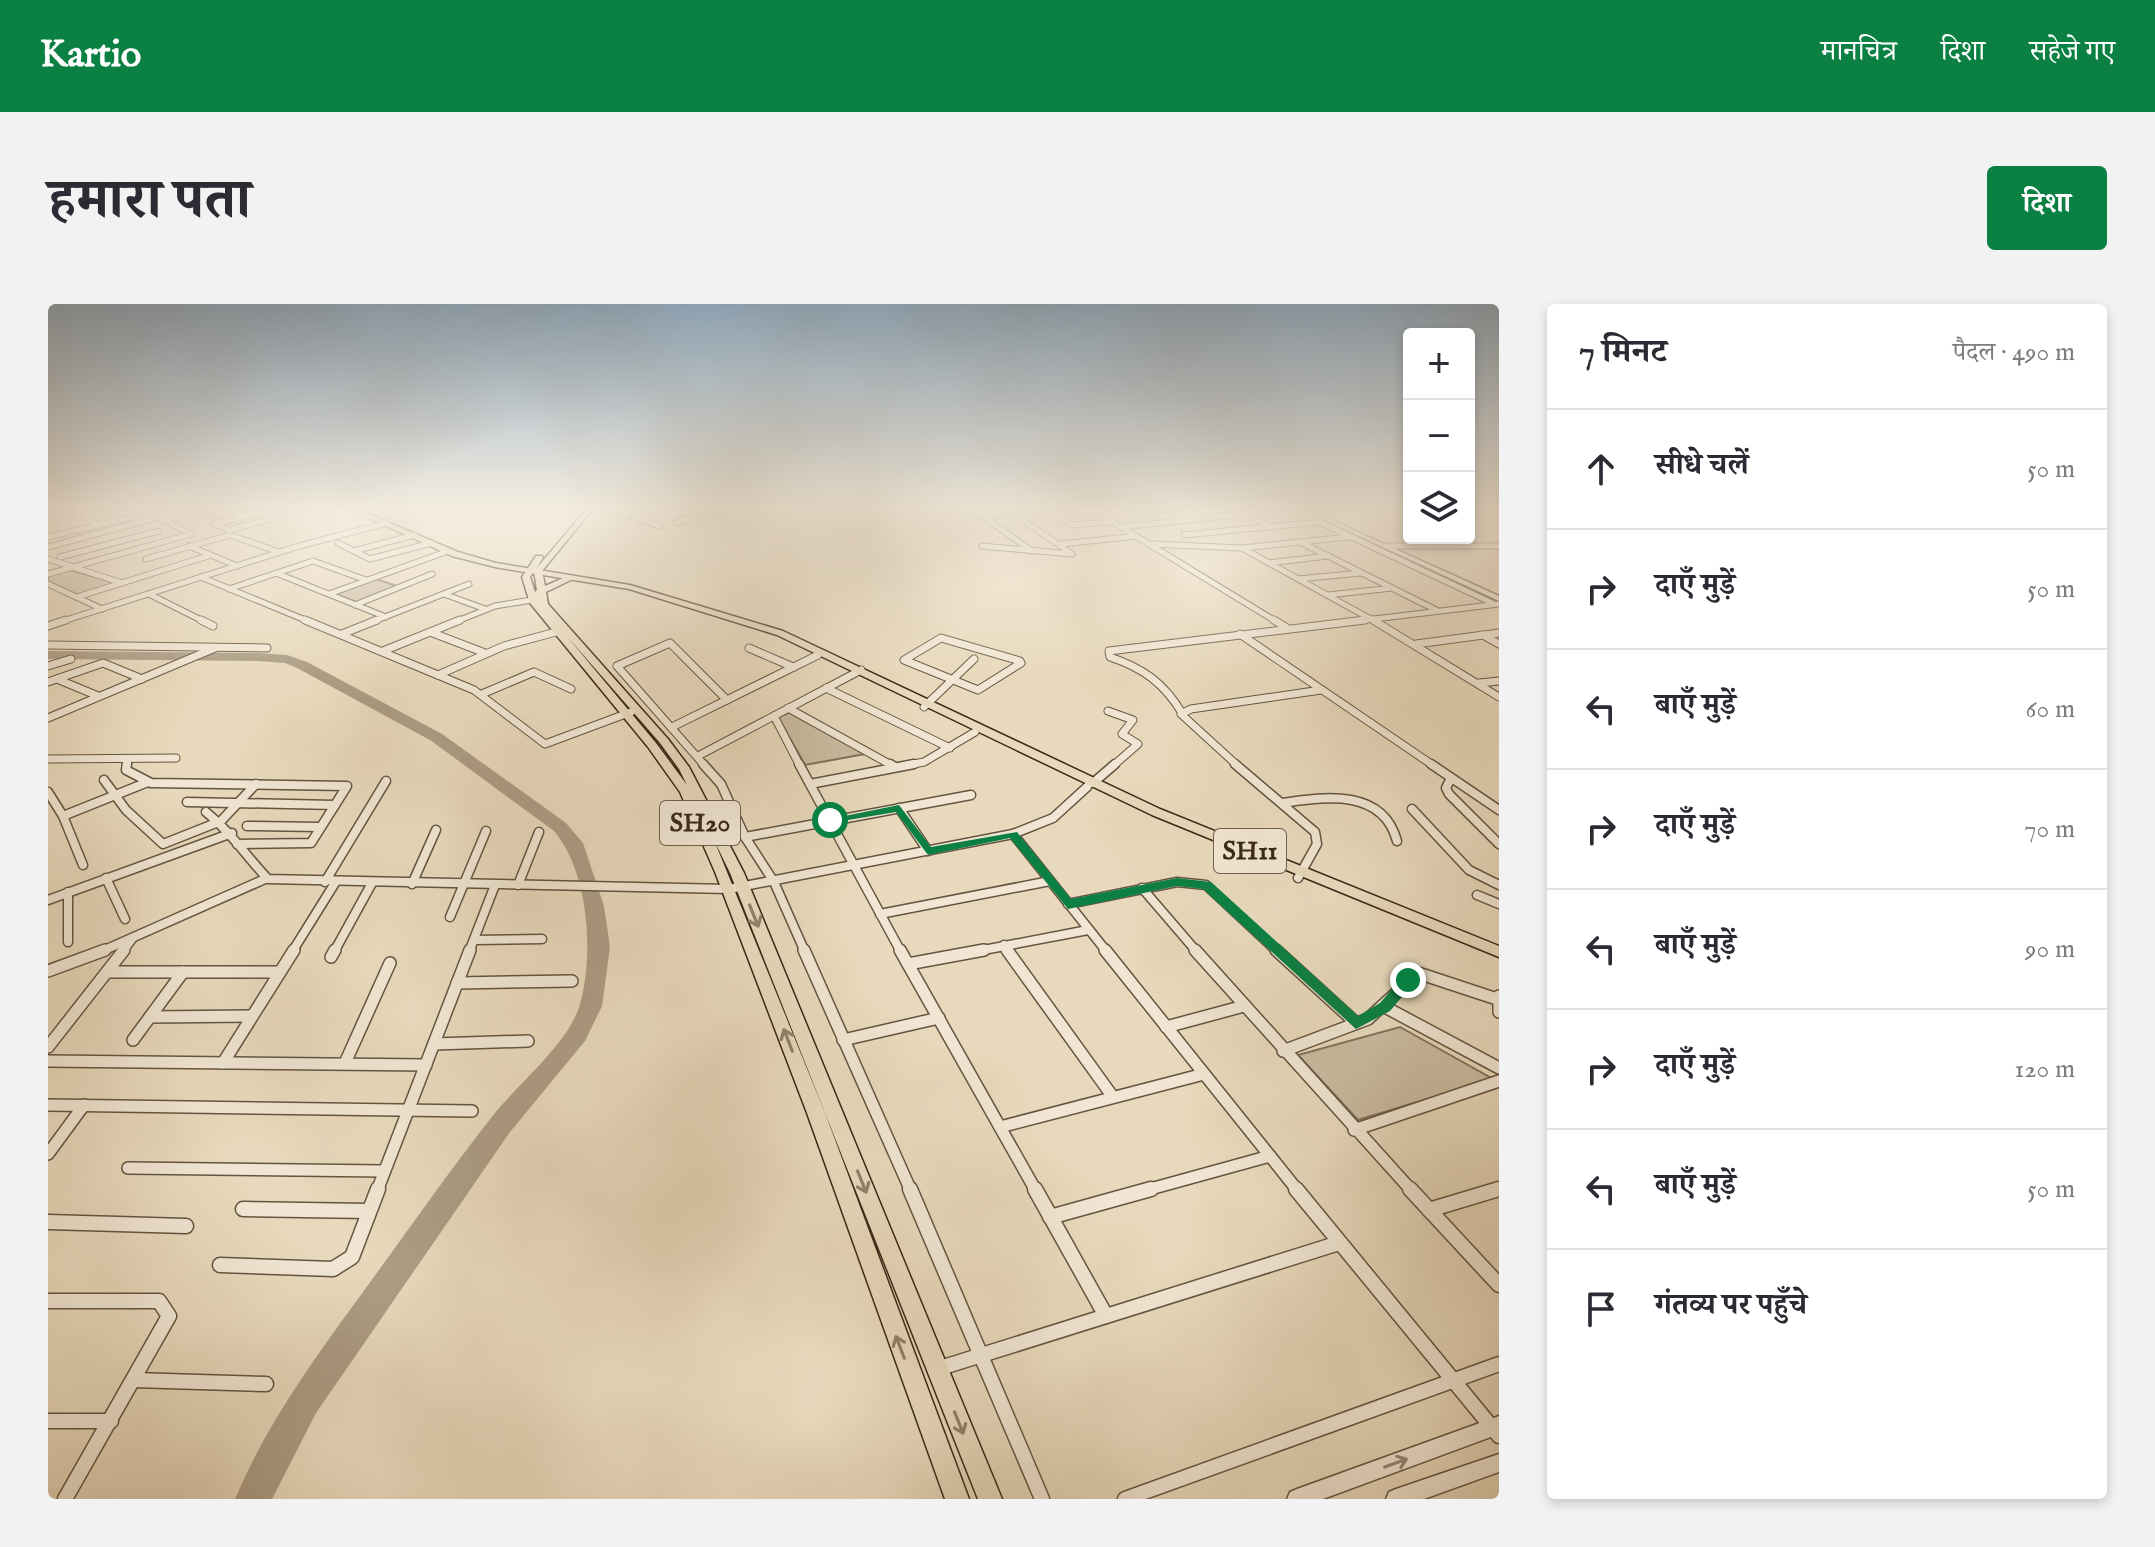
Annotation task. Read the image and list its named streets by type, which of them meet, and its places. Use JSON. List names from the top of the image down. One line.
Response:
{"streets":{"main road":["SH20","SH11"]},"crossings":[["SH20","SH11"]],"page":{"header":"Kartio","nav":["मानचित्र","दिशा","सहेजे गए"],"title":"हमारा पता","buttons":"दिशा","heading":["7 मिनट","पैदल · 490 m"],"map_buttons":["+","−"],"list":[["सीधे चलें","50 m"],["दाएँ मुड़ें","50 m"],["बाएँ मुड़ें","60 m"],["दाएँ मुड़ें","70 m"],["बाएँ मुड़ें","90 m"],["दाएँ मुड़ें","120 m"],["बाएँ मुड़ें","50 m"],"गंतव्य पर पहुँचे"]}}
